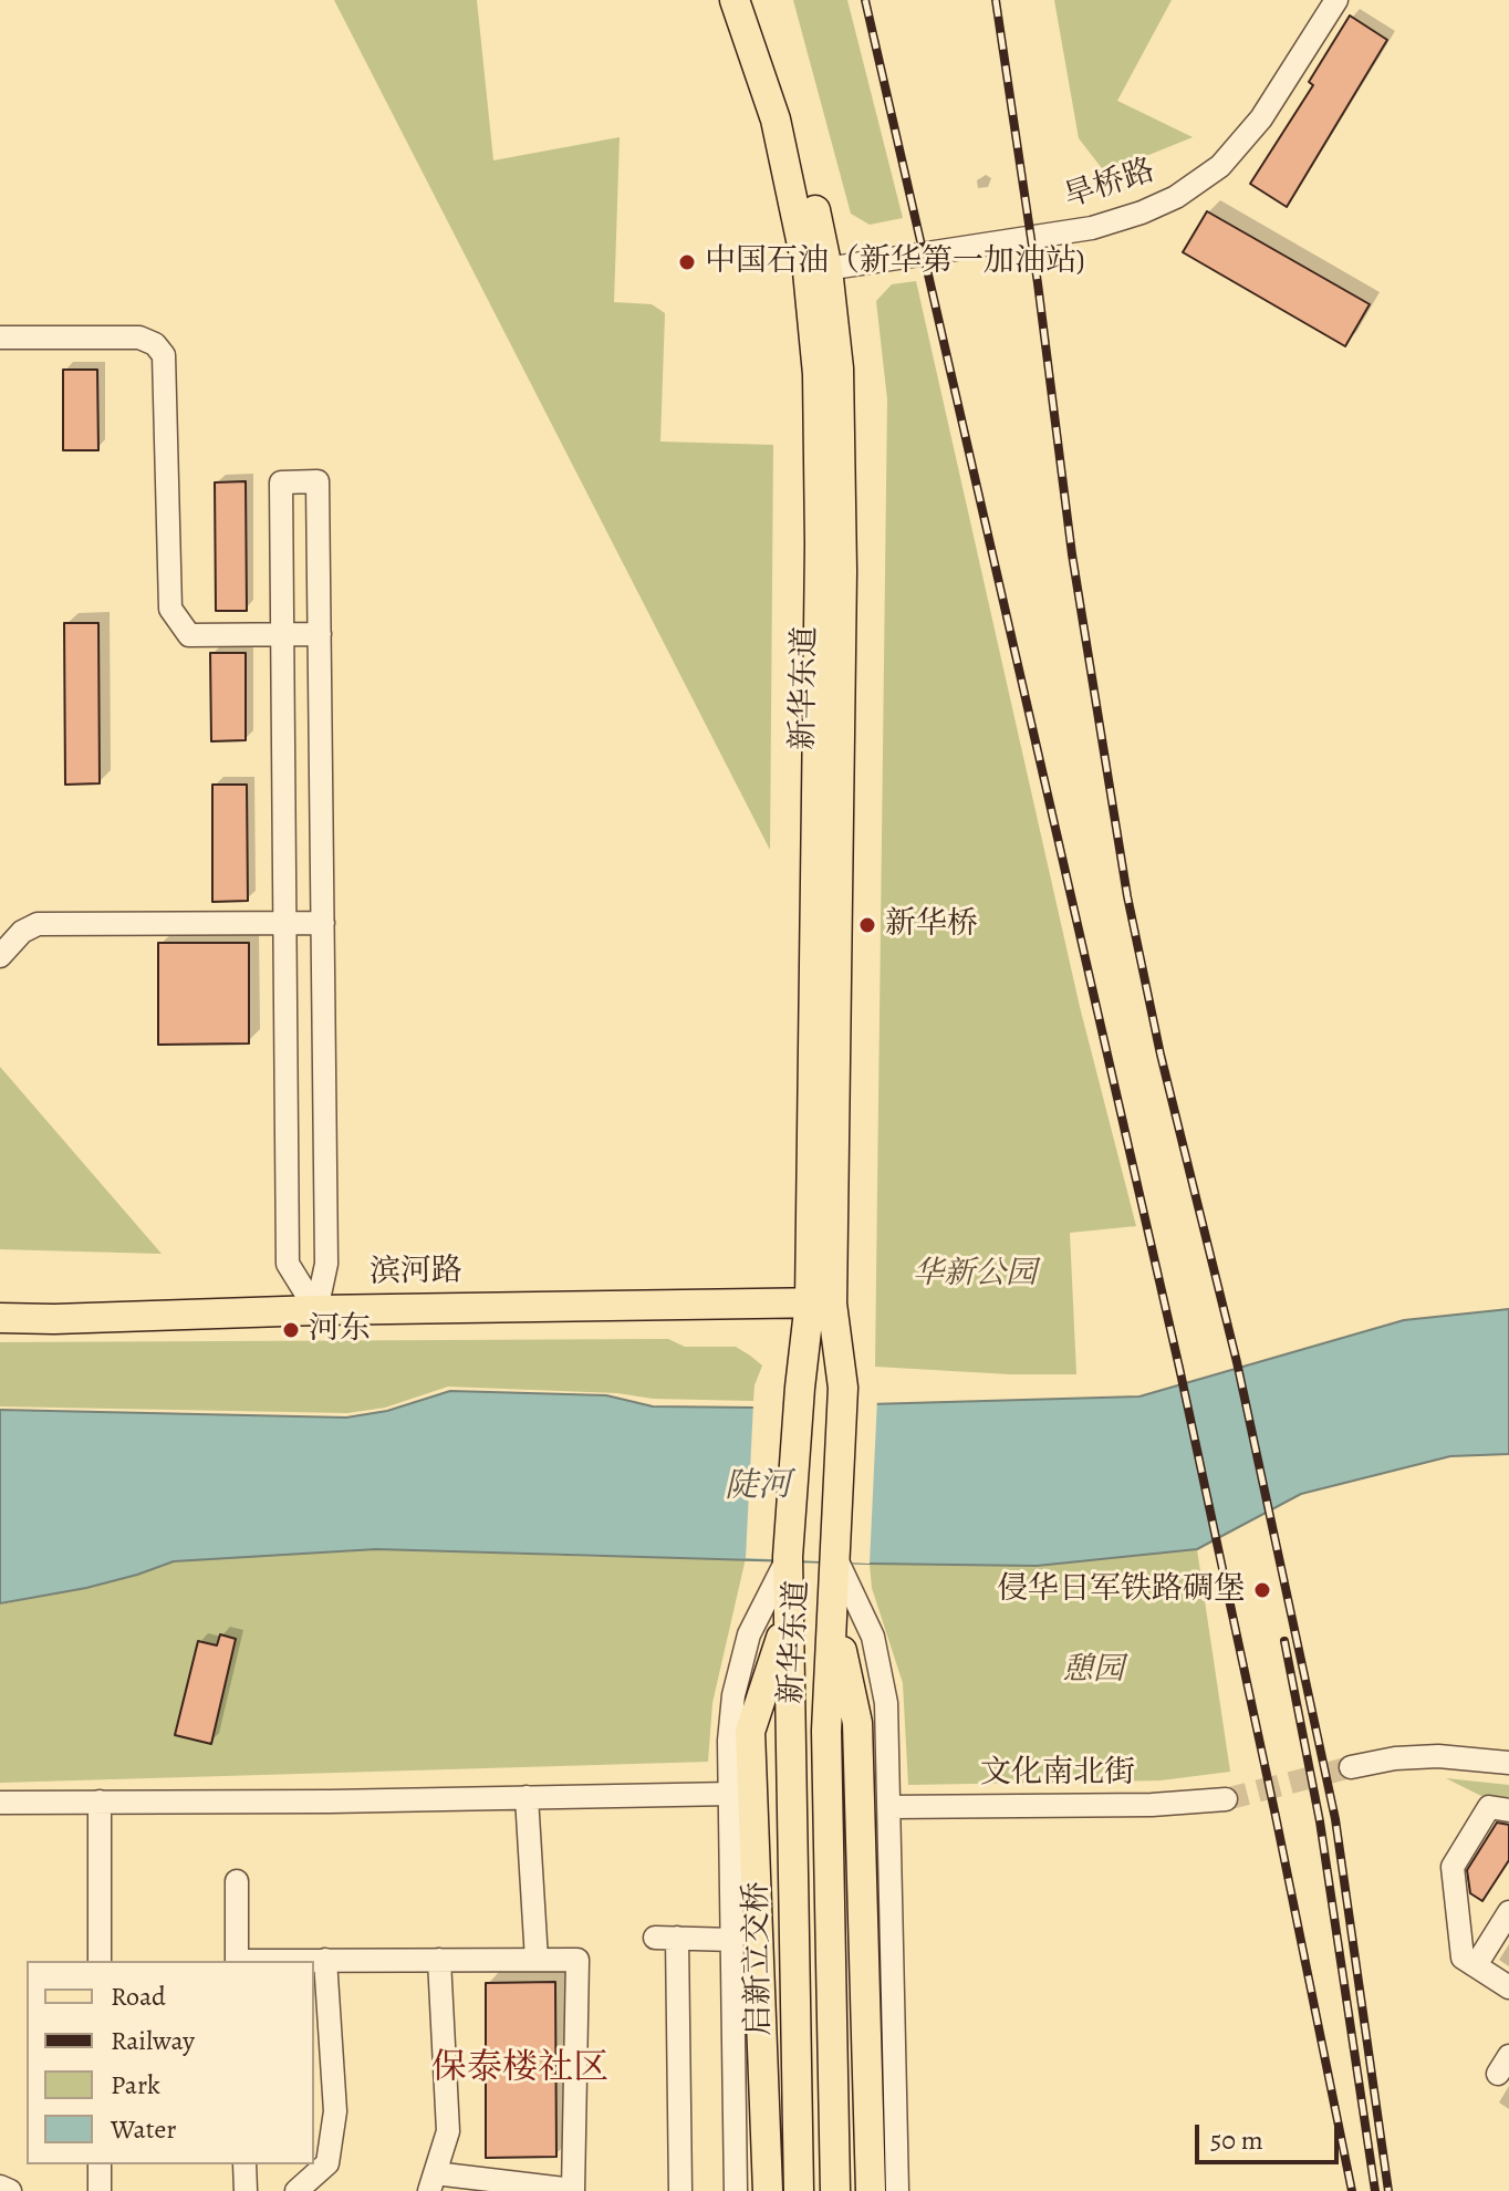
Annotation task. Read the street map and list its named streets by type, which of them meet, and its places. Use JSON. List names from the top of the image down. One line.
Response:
{"streets":{"main road":["新华东道","滨河路","启新立交桥"],"street":["旱桥路","文化南北街"]},"crossings":[["旱桥路","新华东道"],["新华东道","滨河路"],["新华东道","启新立交桥"]],"districts":["保泰楼社区"],"water":["陡河"],"parks":["华新公园","憩园"],"places":["中国石油（新华第一加油站)","新华桥","河东","侵华日军铁路碉堡"],"legend":["Road","Railway","Park","Water"],"scale_bar":"50 m"}
